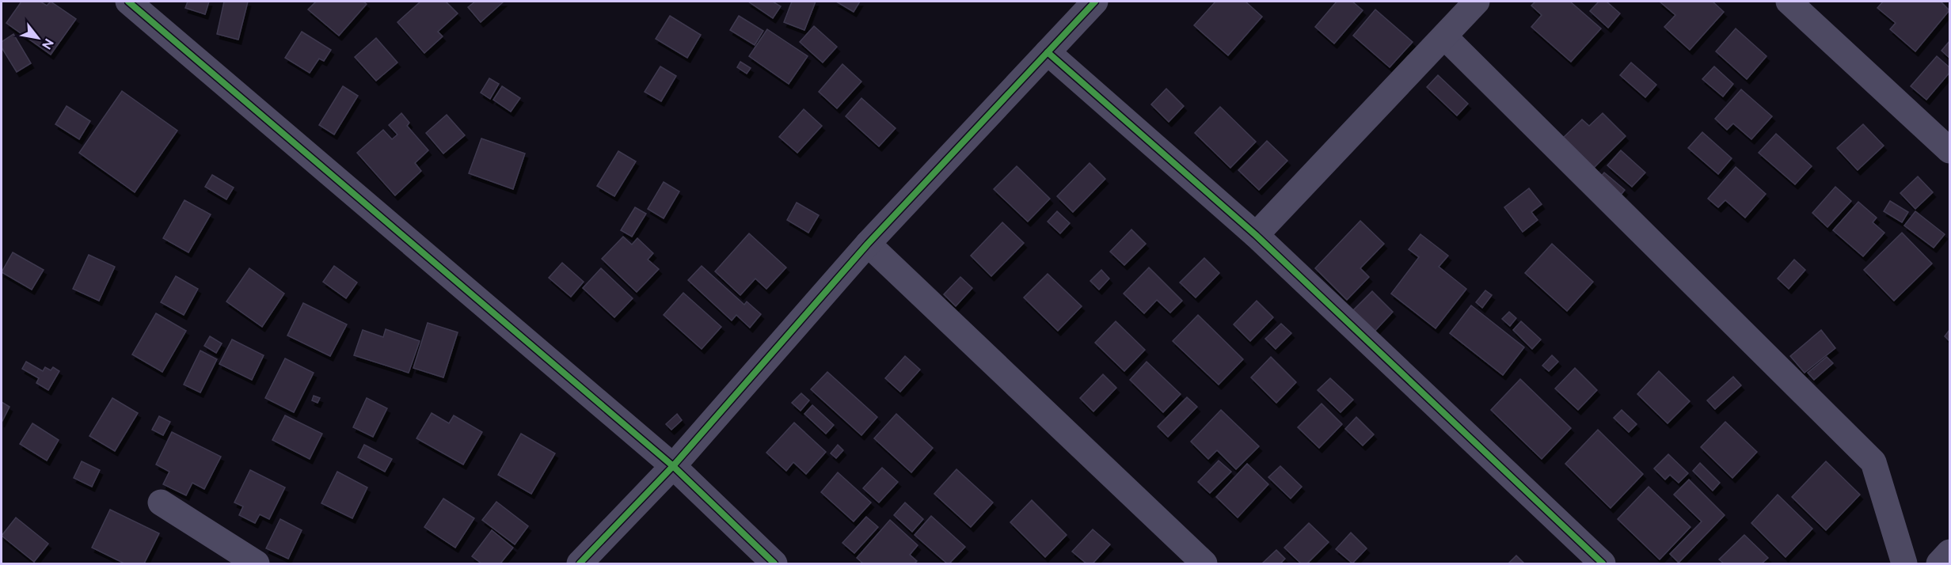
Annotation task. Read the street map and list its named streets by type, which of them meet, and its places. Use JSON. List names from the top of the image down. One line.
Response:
{"north":"bottom right"}
